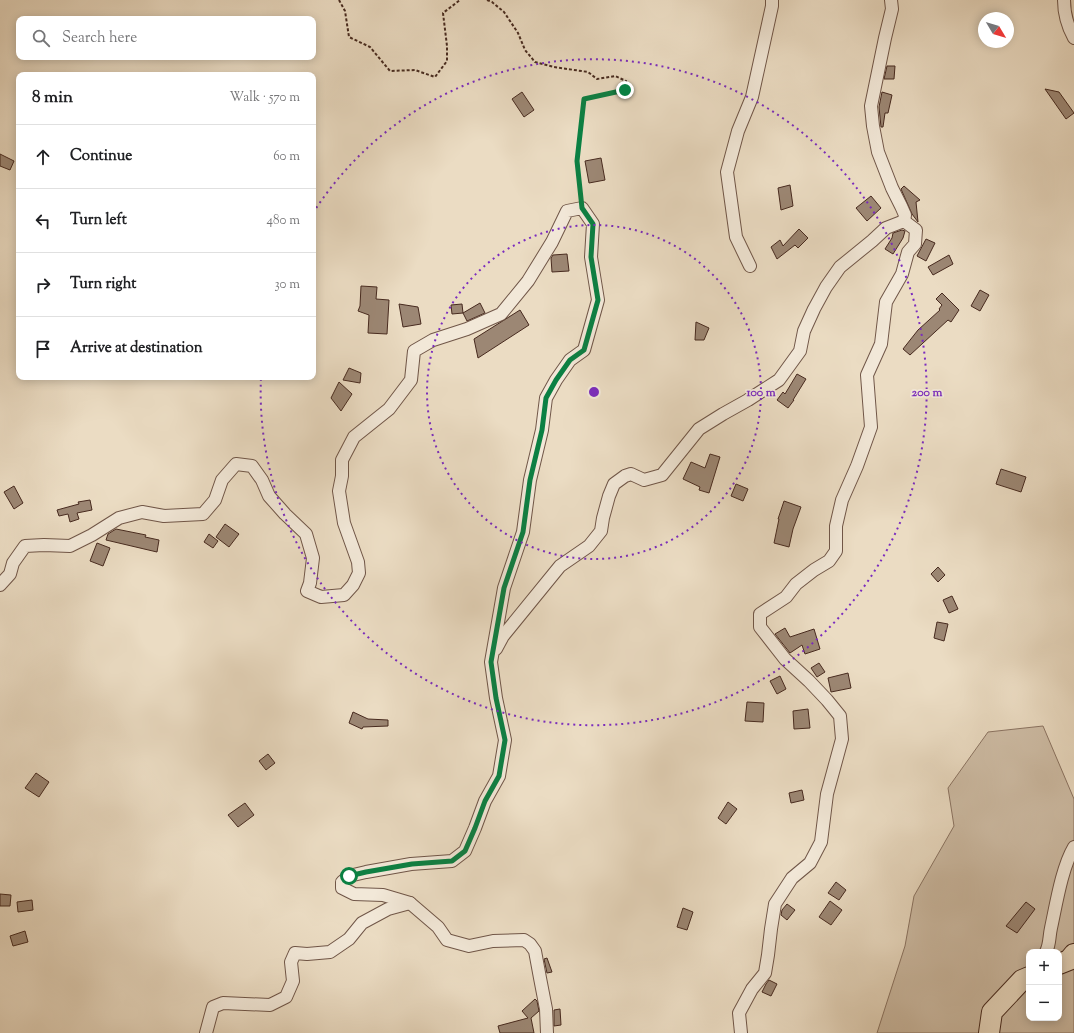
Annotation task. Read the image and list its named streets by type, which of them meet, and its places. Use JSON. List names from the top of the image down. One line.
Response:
{"north":"bottom right","page":{"search":"Search here","heading":["8 min","Walk · 570 m"],"list":[["Continue","60 m"],["Turn left","480 m"],["Turn right","30 m"],"Arrive at destination"],"map_buttons":["+","−"]},"rings":["100 m","200 m"]}
